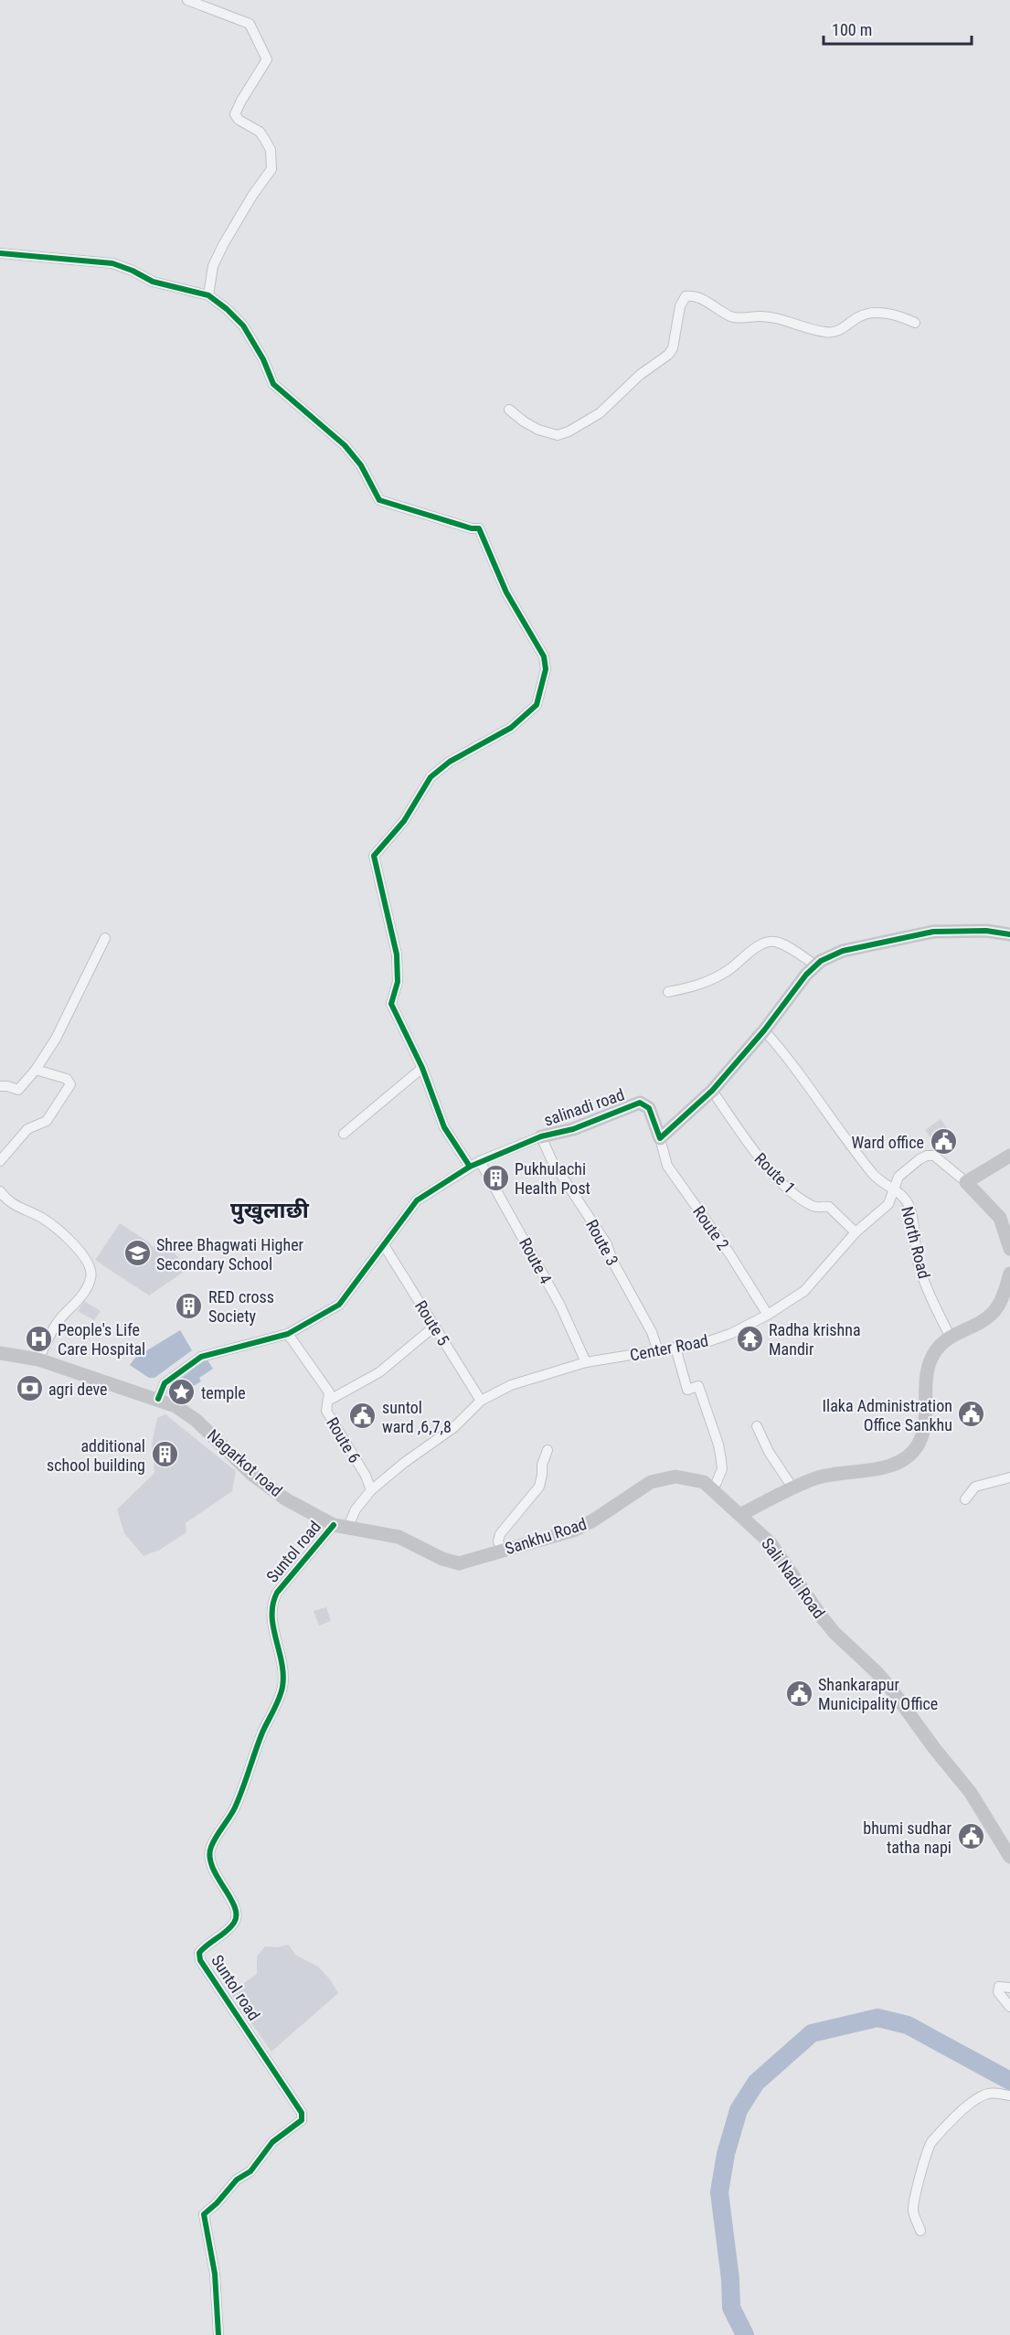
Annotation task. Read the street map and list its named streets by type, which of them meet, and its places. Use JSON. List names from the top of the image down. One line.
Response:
{"streets":{"main road":["salinadi road","Nagarkot road","Sankhu Road","Sali Nadi Road"],"street":["Route 1","Route 2","Route 3","North Road","Route 4","Route 5","Center Road","Route 6","Suntol road"]},"crossings":[["salinadi road","Route 2"],["salinadi road","Route 3"],["salinadi road","Route 4"],["salinadi road","Route 5"],["salinadi road","Route 6"],["salinadi road","Nagarkot road"],["Route 1","Center Road"],["Route 2","Center Road"],["Route 3","Center Road"],["North Road","Center Road"],["Route 4","Center Road"],["Route 5","Center Road"],["Center Road","Route 6"],["Center Road","Sankhu Road"],["Nagarkot road","Sankhu Road"],["Nagarkot road","Suntol road"],["Sankhu Road","Suntol road"],["Sankhu Road","Sali Nadi Road"]],"districts":["पुखुलाछी"],"places":{"public building":["Ward office","Ilaka Administration Office Sankhu","suntol ward ,6,7,8","Shankarapur Municipality Office","bhumi sudhar tatha napi"],"building":["Pukhulachi Health Post","RED cross Society","additional school building"],"school or university":["Shree Bhagwati Higher Secondary School"],"hospital":["People's Life Care Hospital"],"temple":["Radha krishna Mandir"],"bank":["agri deve"],"place":["temple"]},"scale_bar":"100 m"}
